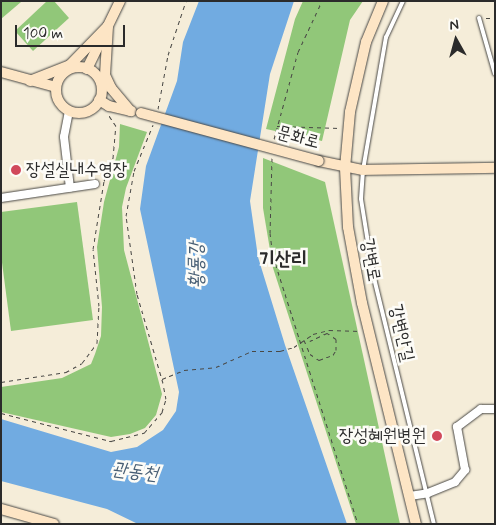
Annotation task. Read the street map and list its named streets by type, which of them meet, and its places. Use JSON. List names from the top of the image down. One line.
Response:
{"streets":{"main road":["문화로","강변로"],"lane":["강변안길"]},"crossings":[["문화로","강변로"],["문화로","강변안길"]],"districts":["기산리"],"water":["황룡강","관동천"],"places":["장설실내수영장","장성혜원병원"],"scale_bar":"100 m","north":"top"}
